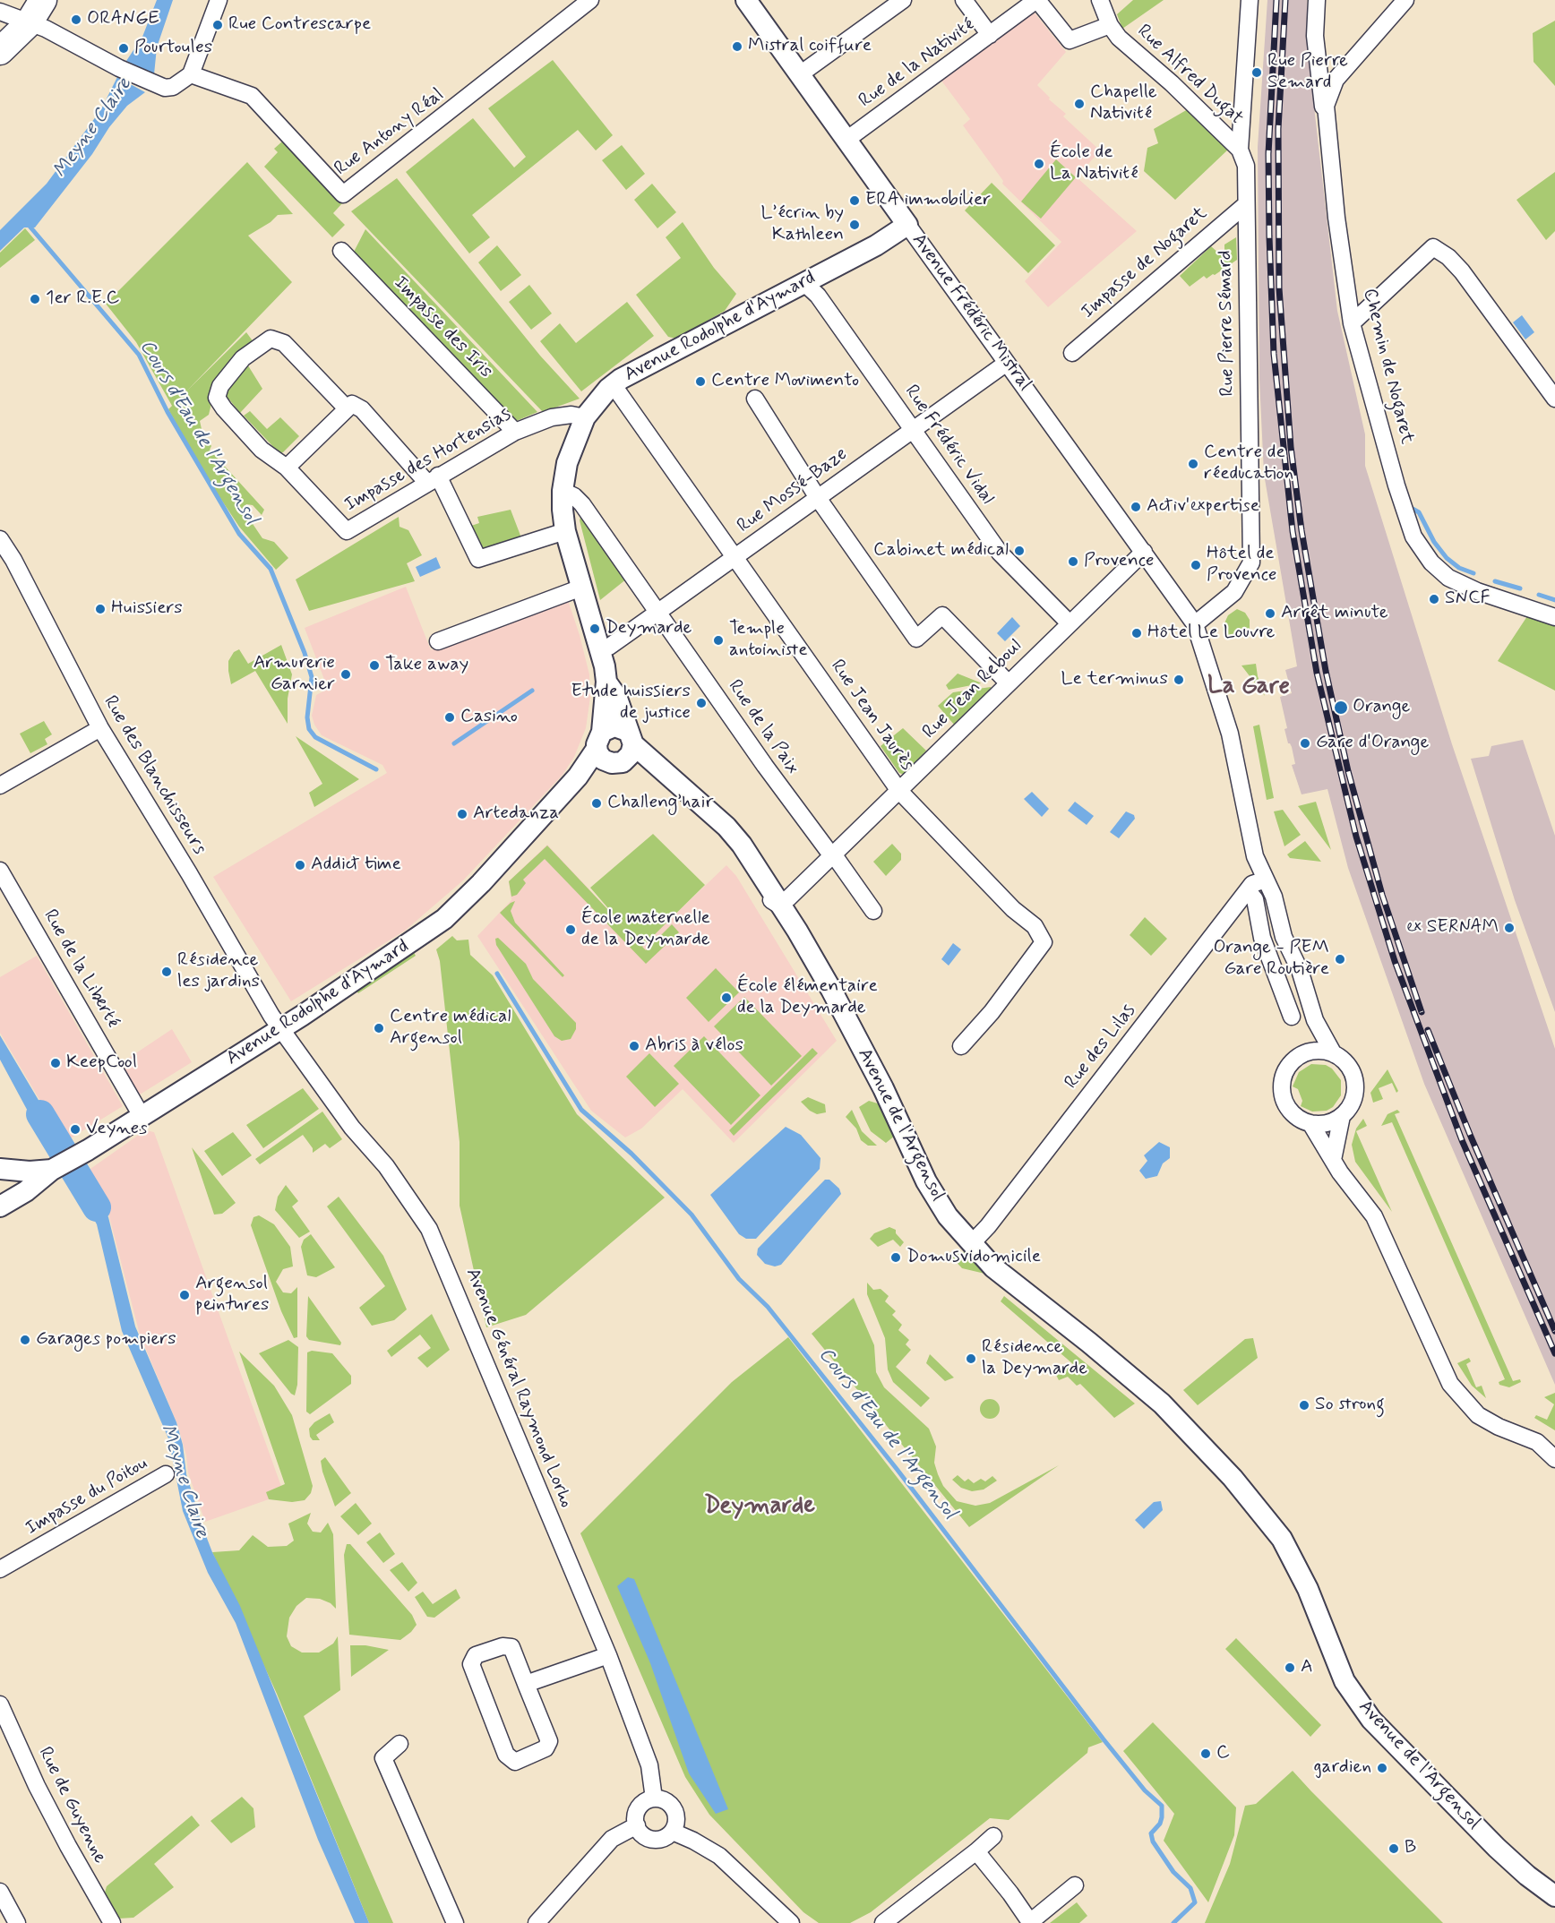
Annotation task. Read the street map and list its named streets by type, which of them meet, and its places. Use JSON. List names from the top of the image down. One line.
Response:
{"streets":{"street":["Rue de la Nativité","Rue Alfred Dugat","Rue Antony Réal","Impasse de Nogaret","Avenue Frédéric Mistral","Rue Pierre Sémard","Avenue Rodolphe d'Aymard","Impasse des Iris","Chemin de Nogaret","Rue Frédéric Vidal","Impasse des Hortensias","Rue Mossé-Baze","Rue Jean Reboul","Rue Jean Jaurès","Rue de la Paix","Rue des Blanchisseurs","Rue de la Liberté","Rue des Lilas","Avenue de l'Argensol","Avenue Général Raymond Lorho","Impasse du Poitou","Rue de Guyenne"]},"crossings":[["Rue de la Nativité","Avenue Frédéric Mistral"],["Rue Alfred Dugat","Rue Pierre Sémard"],["Impasse de Nogaret","Rue Pierre Sémard"],["Avenue Frédéric Mistral","Rue Pierre Sémard"],["Avenue Frédéric Mistral","Avenue Rodolphe d'Aymard"],["Avenue Frédéric Mistral","Rue Mossé-Baze"],["Avenue Frédéric Mistral","Rue Jean Reboul"],["Avenue Frédéric Mistral","Rue des Lilas"],["Avenue Rodolphe d'Aymard","Rue Frédéric Vidal"],["Avenue Rodolphe d'Aymard","Impasse des Hortensias"],["Avenue Rodolphe d'Aymard","Rue Mossé-Baze"],["Avenue Rodolphe d'Aymard","Rue Jean Jaurès"],["Avenue Rodolphe d'Aymard","Rue de la Paix"],["Avenue Rodolphe d'Aymard","Rue des Blanchisseurs"],["Avenue Rodolphe d'Aymard","Rue de la Liberté"],["Avenue Rodolphe d'Aymard","Avenue de l'Argensol"],["Avenue Rodolphe d'Aymard","Avenue Général Raymond Lorho"],["Impasse des Iris","Impasse des Hortensias"],["Rue Frédéric Vidal","Rue Mossé-Baze"],["Rue Frédéric Vidal","Rue Jean Reboul"],["Rue Mossé-Baze","Rue Jean Jaurès"],["Rue Mossé-Baze","Rue de la Paix"],["Rue Jean Reboul","Rue Jean Jaurès"],["Rue Jean Reboul","Rue de la Paix"],["Rue Jean Reboul","Avenue de l'Argensol"],["Rue des Blanchisseurs","Avenue Général Raymond Lorho"],["Rue des Lilas","Avenue de l'Argensol"]],"districts":["La Gare","Deymarde"],"water":["Meyne Claire","Cours d'Eau de l'Argensol"],"places":["ORANGE","Rue Contrescarpe","Mistral coiffure","Pourtoules","Rue Pierre Semard","Chapelle Nativité","École de La Nativité","ERA immobilier","L’écrin by Kathleen","1er R.E.C","Centre Movimento","Centre de réeducation","Activ'expertise","Cabinet médical","Provence","Hôtel de Provence","SNCF","Huissiers","Arrêt minute","Deymarde","Hôtel Le Louvre","Temple antoiniste","Take away","Armurerie Garnier","Le terminus","Etude huissiers de justice","Orange","Casino","Gare d'Orange","Challeng’hair","Artedanza","Addict time","ex SERNAM","École maternelle de la Deymarde","Orange - PEM Gare Routière","Résidence les jardins","École élémentaire de la Deymarde","Centre médical Argensol","Abris à vélos","KeepCool","Veynes","Domusvidomicile","Argensol peintures","Garages pompiers","Résidence la Deymarde","So strong","A","C","gardien","B"]}
